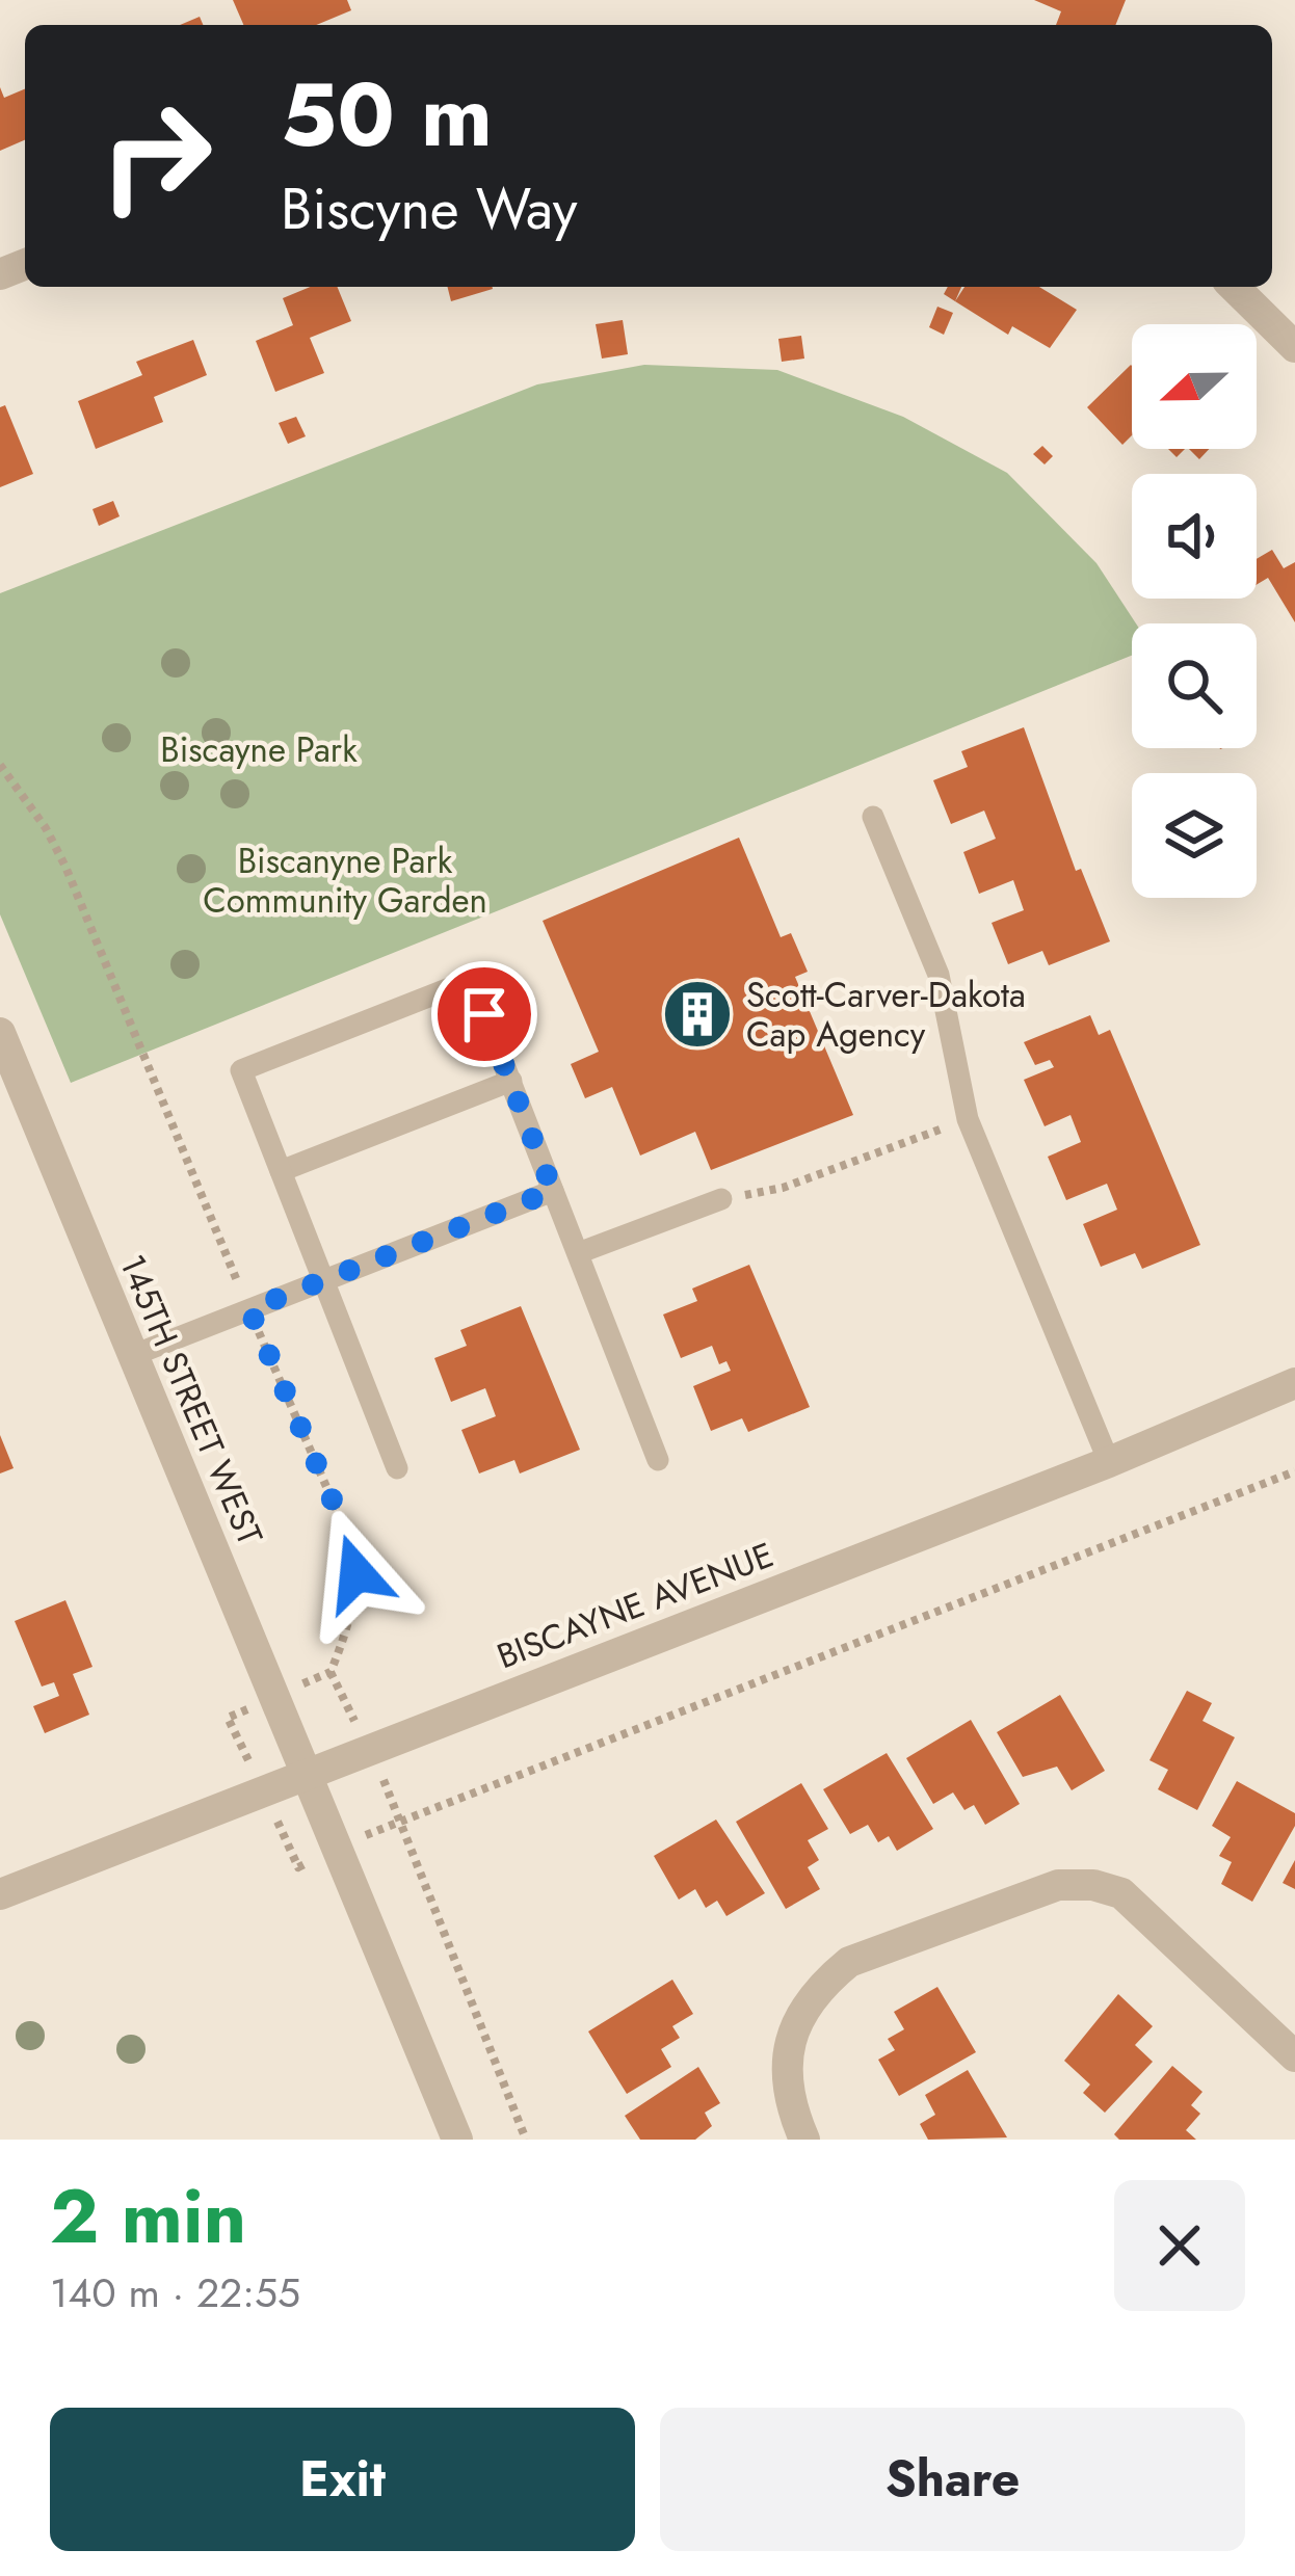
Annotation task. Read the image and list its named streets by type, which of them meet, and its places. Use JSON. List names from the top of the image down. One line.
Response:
{"streets":{"street":["145TH STREET WEST","BISCAYNE AVENUE"]},"crossings":[["145TH STREET WEST","BISCAYNE AVENUE"]],"parks":["Biscayne Park","Biscanyne Park Community Garden"],"places":{"building":["Scott-Carver-Dakota Cap Agency"]},"north":"left","page":{"turn":["50 m","Biscyne Way"],"heading":["2 min","140 m · 22:55"],"buttons":["Exit","Share"]}}
